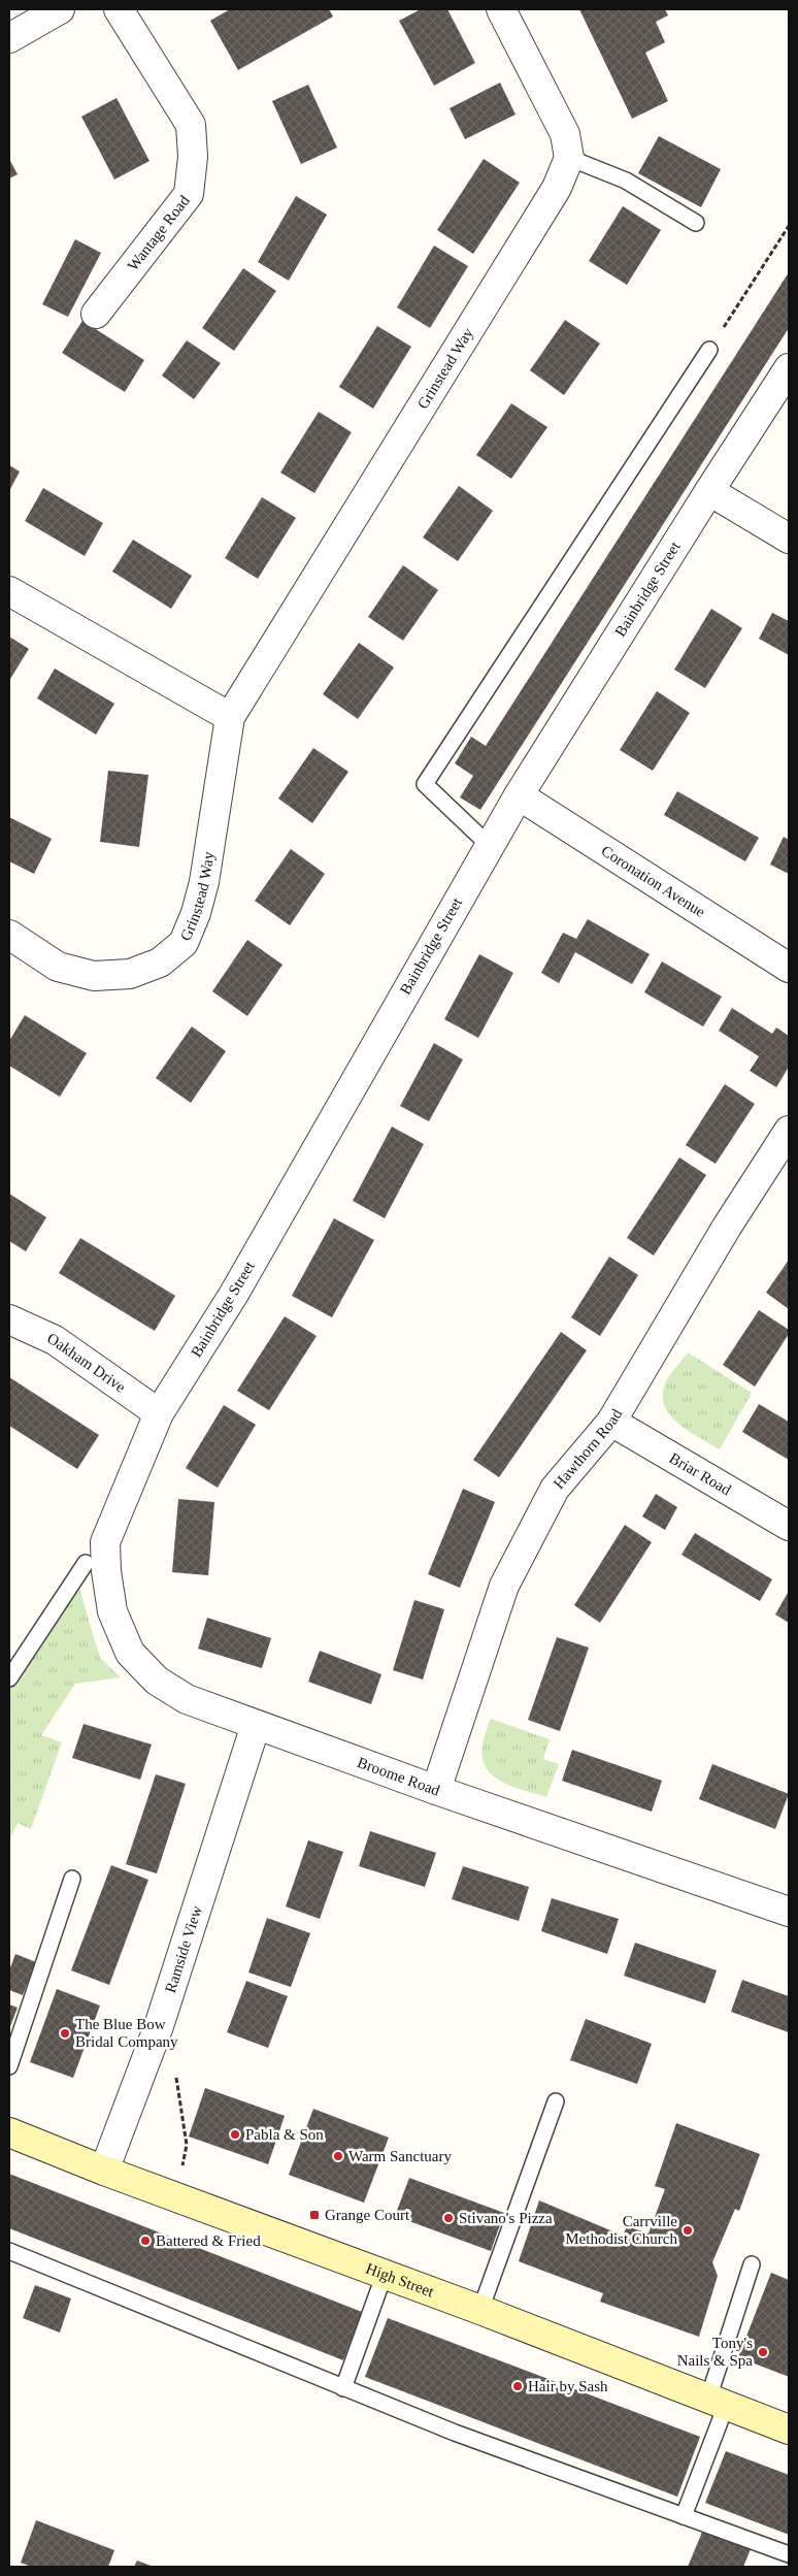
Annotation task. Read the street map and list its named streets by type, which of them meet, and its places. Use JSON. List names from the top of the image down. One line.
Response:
{"streets":{"street":["Wantage Road","Grinstead Way","Bainbridge Street","Coronation Avenue","Oakham Drive","Hawthorn Road","Briar Road","Broome Road","Ramside View","High Street"]},"crossings":[["Bainbridge Street","Coronation Avenue"],["Bainbridge Street","Oakham Drive"],["Bainbridge Street","Broome Road"],["Hawthorn Road","Briar Road"],["Hawthorn Road","Broome Road"],["Broome Road","Ramside View"],["Ramside View","High Street"]],"places":{"other":["The Blue Bow Bridal Company","Pabla & Son","Warm Sanctuary","Stivano's Pizza","Carrville Methodist Church","Battered & Fried","Tony's Nails & Spa","Hair by Sash"],"transit":["Grange Court"]}}
